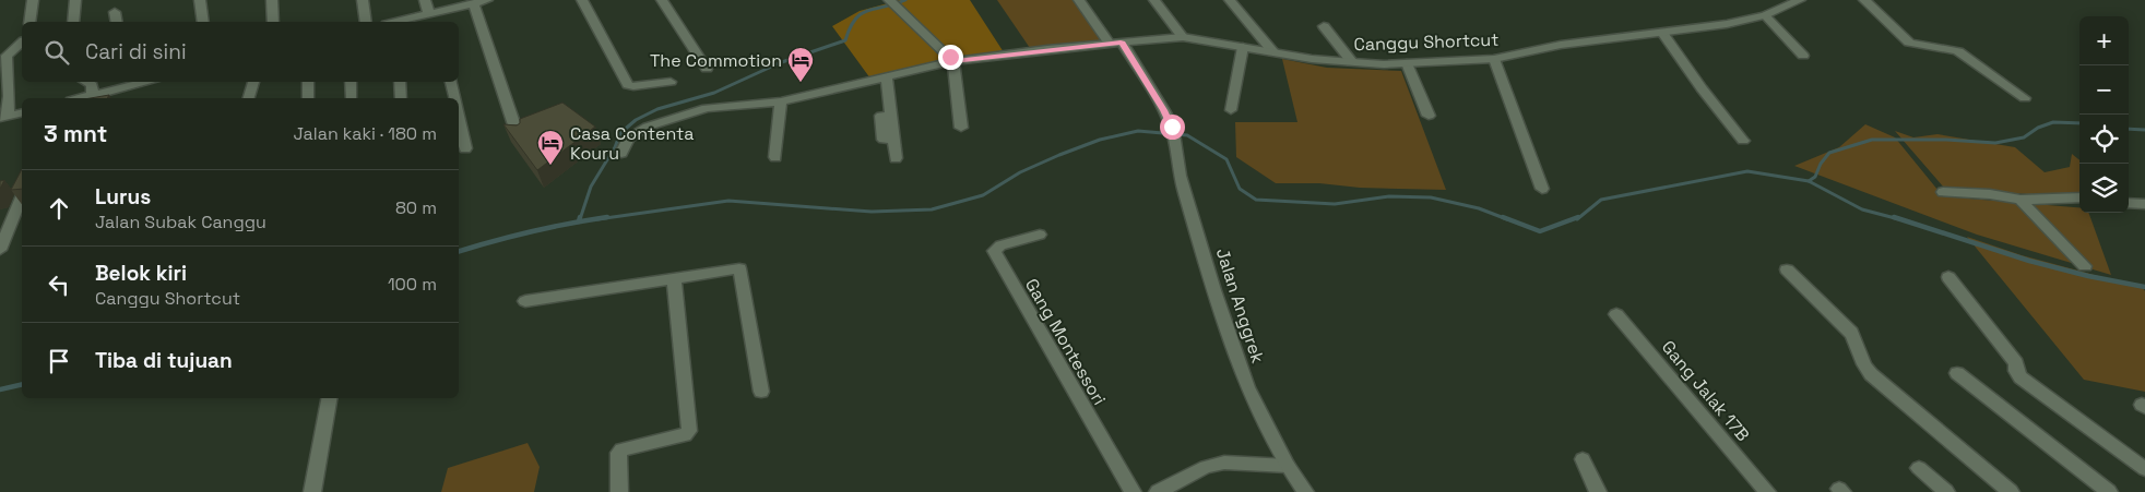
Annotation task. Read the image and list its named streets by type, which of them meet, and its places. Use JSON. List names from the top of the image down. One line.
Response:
{"streets":{"street":["Canggu Shortcut","Jalan Anggrek","Gang Montessori","Gang Jalak 17B"]},"crossings":[["Canggu Shortcut","Jalan Anggrek"]],"places":{"hotel":["The Commotion","Casa Contenta Kouru"]},"page":{"map_buttons":["+","−"],"search":"Cari di sini","heading":["3 mnt","Jalan kaki · 180 m"],"list":[["Lurus","Jalan Subak Canggu","80 m"],["Belok kiri","Canggu Shortcut","100 m"],"Tiba di tujuan"]}}
